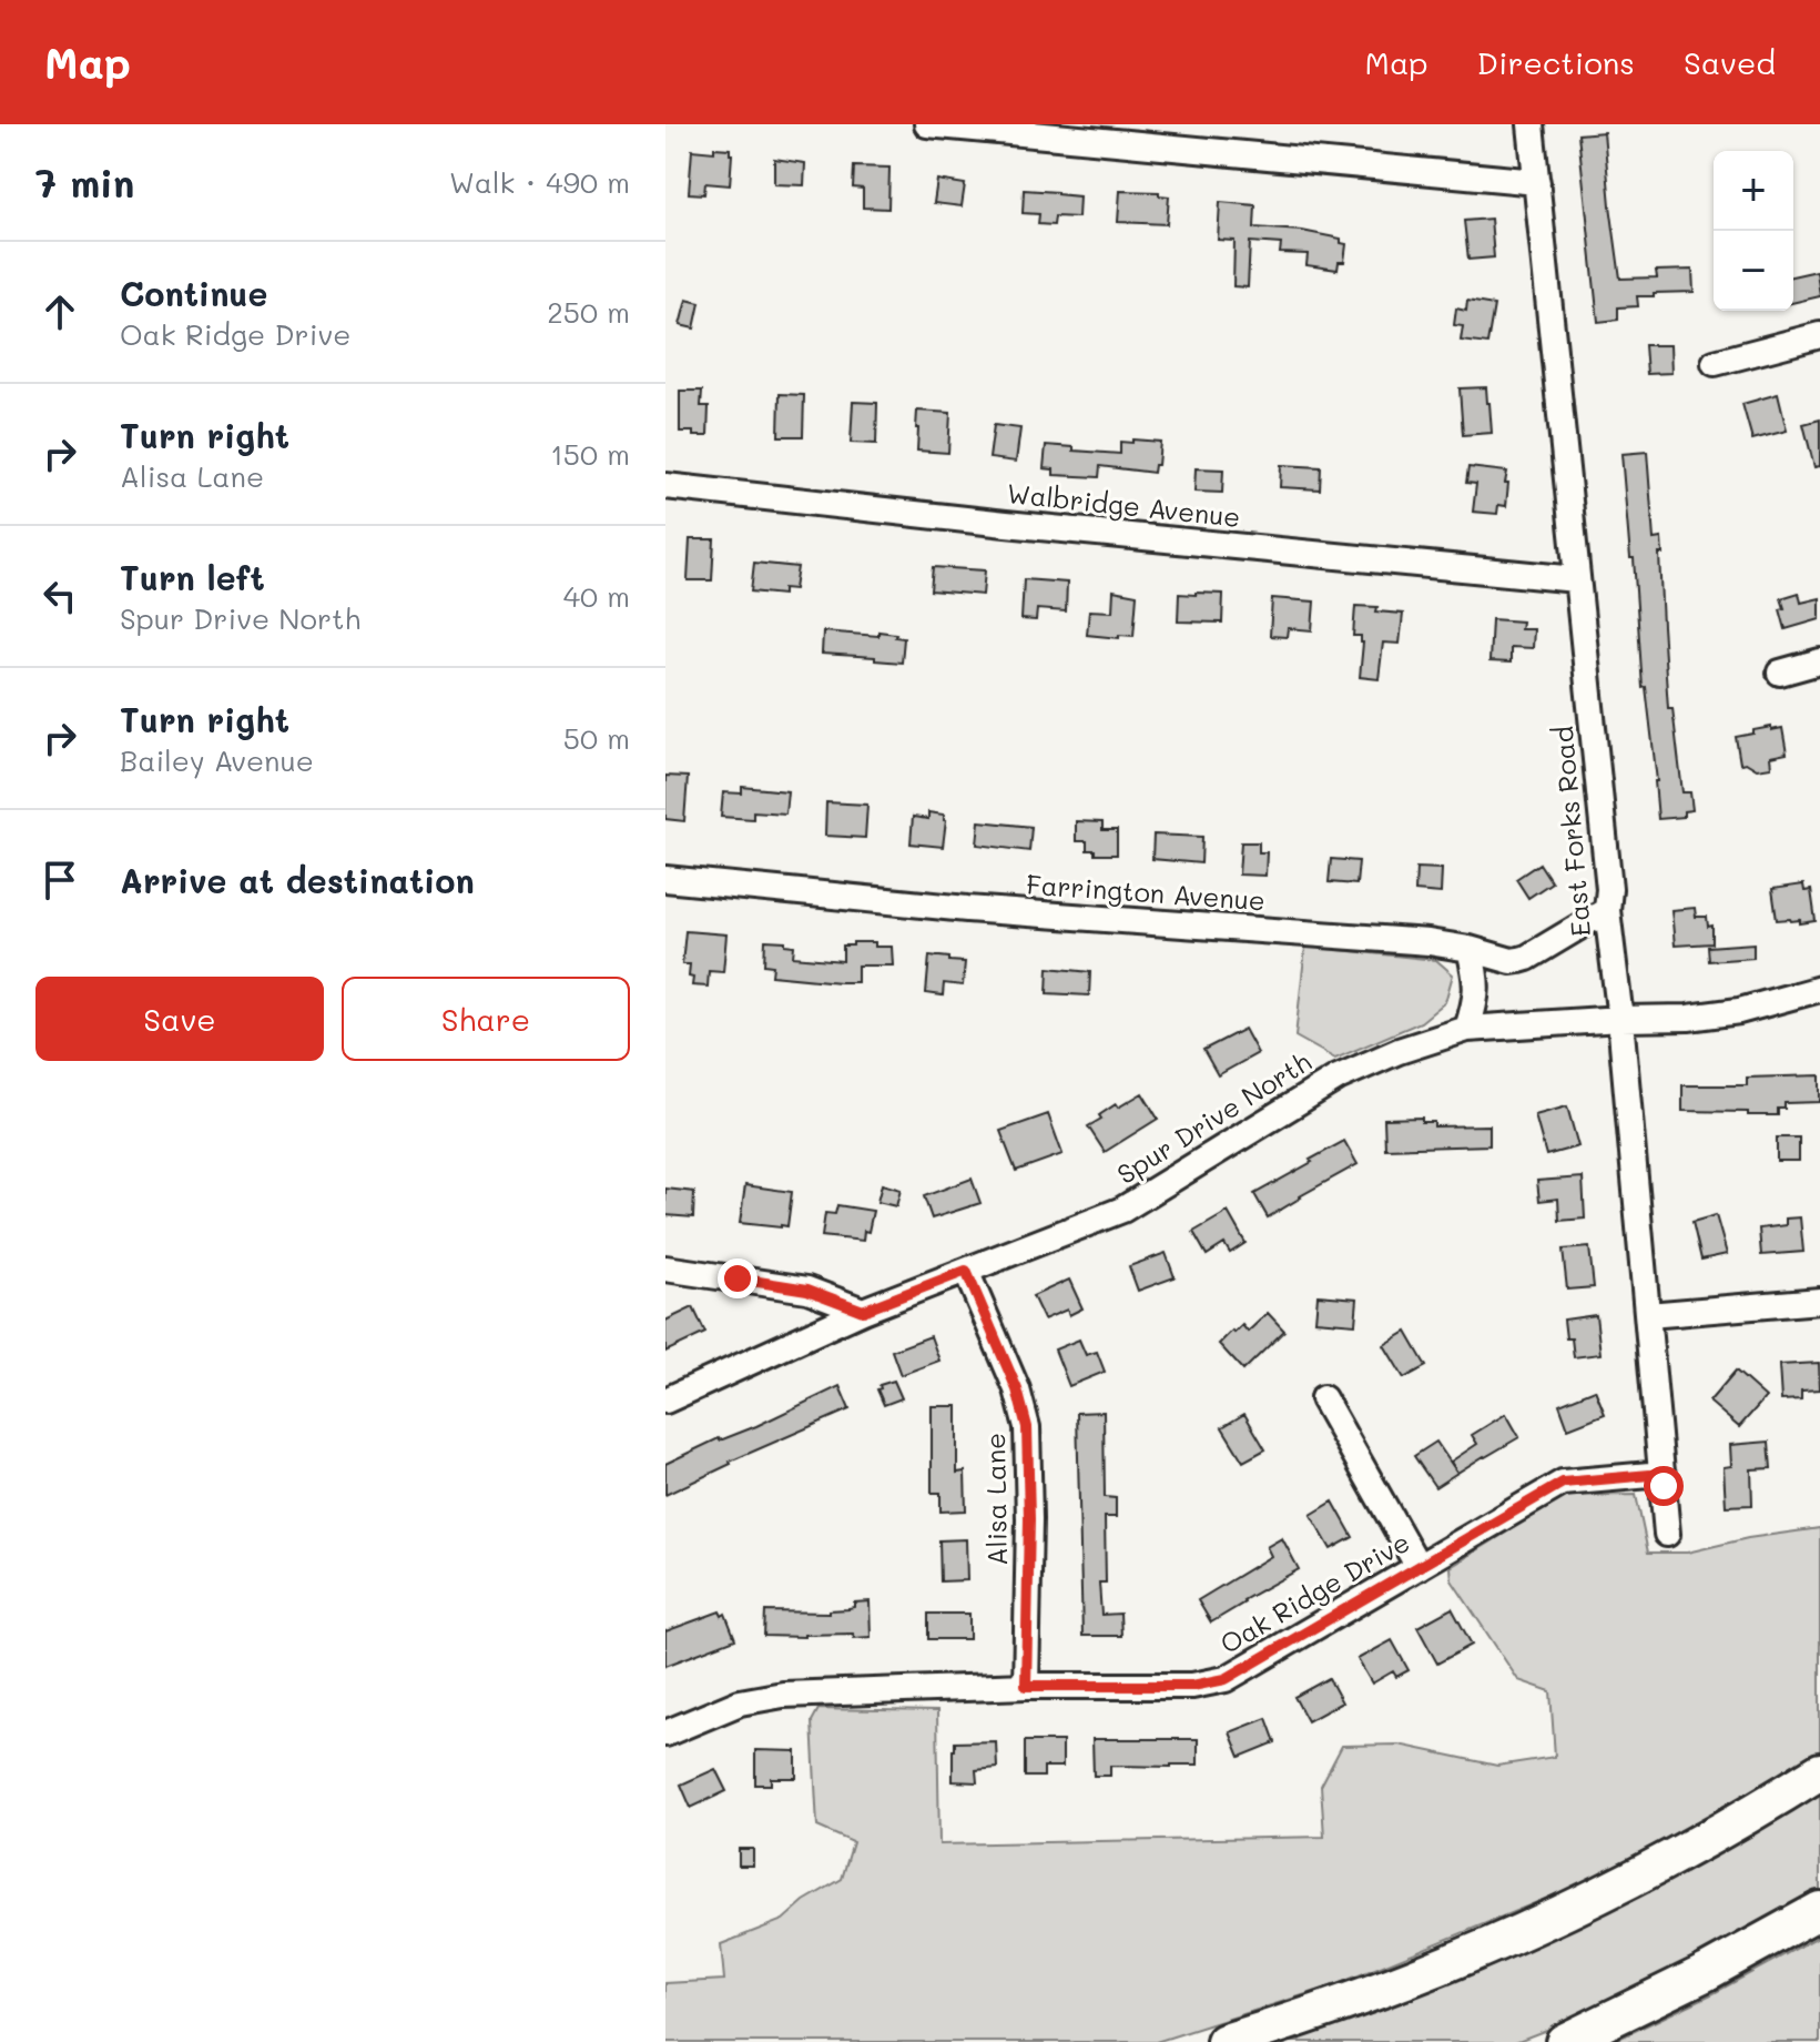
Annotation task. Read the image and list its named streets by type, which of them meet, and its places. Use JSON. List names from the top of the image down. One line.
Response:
{"streets":{"street":["Walbridge Avenue","East Forks Road","Farrington Avenue","Spur Drive North","Alisa Lane","Oak Ridge Drive"]},"crossings":[["Walbridge Avenue","East Forks Road"],["East Forks Road","Spur Drive North"],["East Forks Road","Oak Ridge Drive"],["Spur Drive North","Alisa Lane"],["Alisa Lane","Oak Ridge Drive"]],"page":{"header":"Map","nav":["Map","Directions","Saved"],"heading":["7 min","Walk · 490 m"],"map_buttons":["+","−"],"list":[["Continue","Oak Ridge Drive","250 m"],["Turn right","Alisa Lane","150 m"],["Turn left","Spur Drive North","40 m"],["Turn right","Bailey Avenue","50 m"],"Arrive at destination"],"buttons":["Save","Share"]}}
